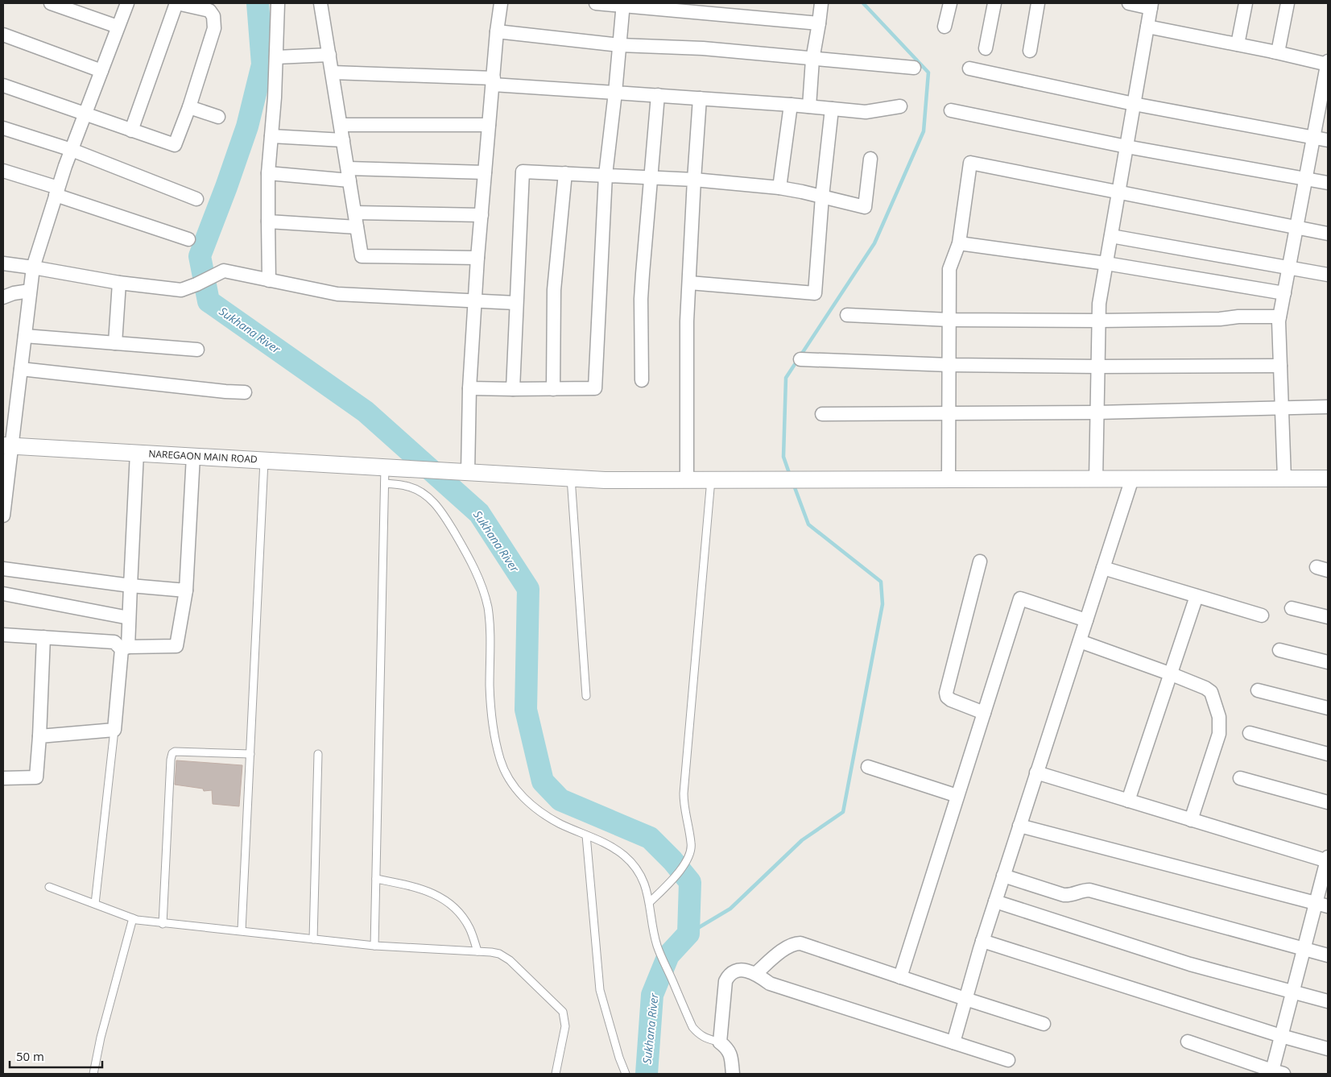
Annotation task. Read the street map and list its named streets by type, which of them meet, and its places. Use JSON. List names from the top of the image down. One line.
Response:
{"streets":{"street":["NAREGAON MAIN ROAD"]},"water":["Sukhana River"],"scale_bar":"50 m"}
